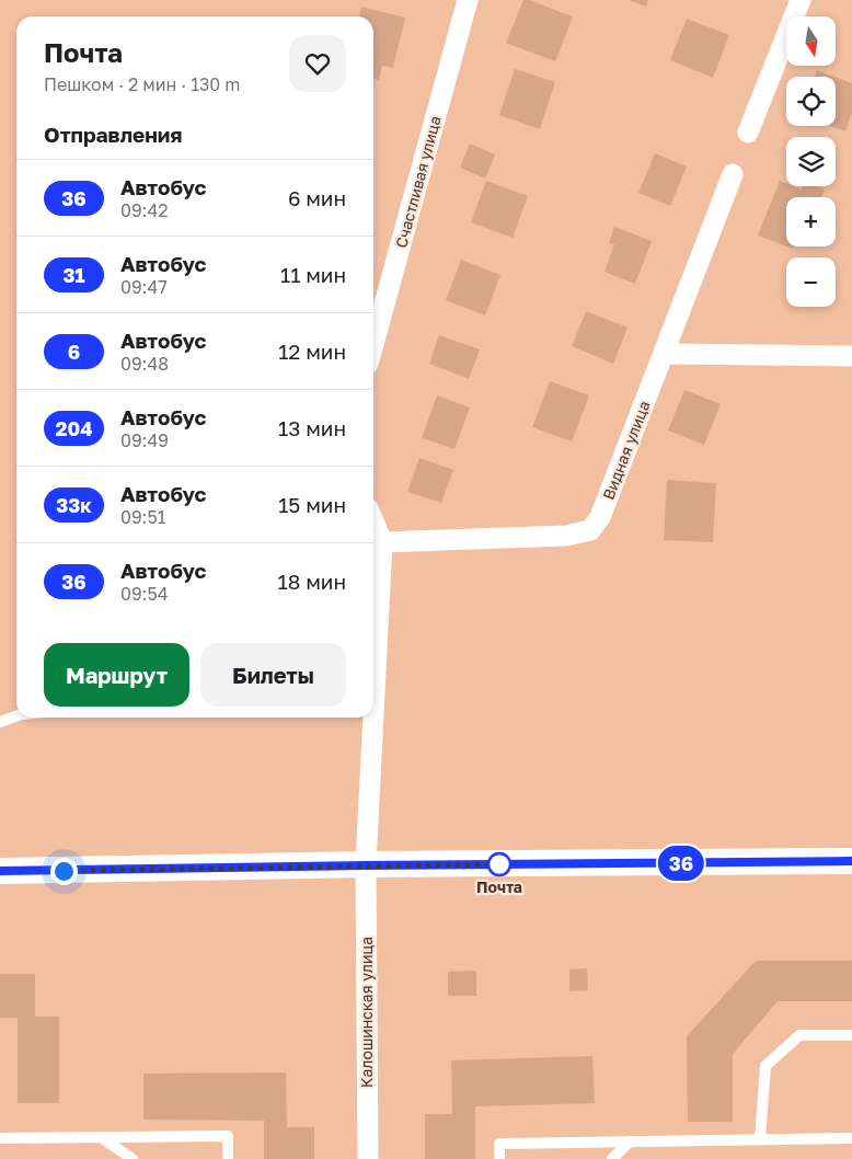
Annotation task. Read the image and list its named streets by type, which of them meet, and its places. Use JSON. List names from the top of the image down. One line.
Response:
{"streets":{"street":["Счастливая улица","Видная улица","Калошинская улица"]},"places":["Почта"],"lines":["bus line 36"],"north":"bottom","page":{"on_map":"36","map_buttons":["+","−"],"heading":[["Почта","Пешком · 2 мин · 130 m"],"Отправления"],"list":[{"mark":"36","name":"Автобус","note":"09:42","value":"6 мин"},{"mark":"31","name":"Автобус","note":"09:47","value":"11 мин"},{"mark":"6","name":"Автобус","note":"09:48","value":"12 мин"},{"mark":"204","name":"Автобус","note":"09:49","value":"13 мин"},{"mark":"33к","name":"Автобус","note":"09:51","value":"15 мин"},{"mark":"36","name":"Автобус","note":"09:54","value":"18 мин"}],"buttons":["Маршрут","Билеты"]}}
